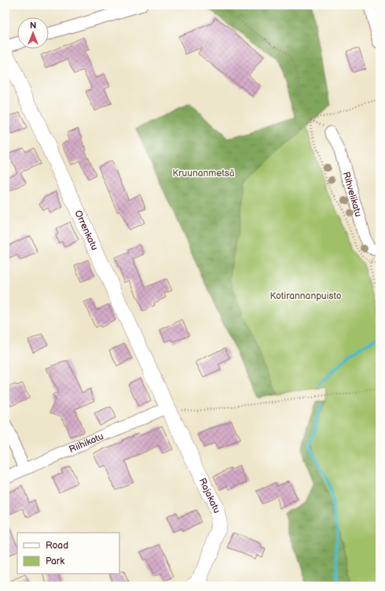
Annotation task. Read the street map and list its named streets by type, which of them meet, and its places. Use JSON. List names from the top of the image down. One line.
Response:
{"streets":{"street":["Rihvelikatu","Orrenkatu","Riihikatu","Rajakatu"]},"crossings":[["Orrenkatu","Riihikatu"],["Orrenkatu","Rajakatu"],["Riihikatu","Rajakatu"]],"parks":["Kruunanmetsä","Kotirannanpuisto"],"legend":["Road","Park"],"north":"top"}
